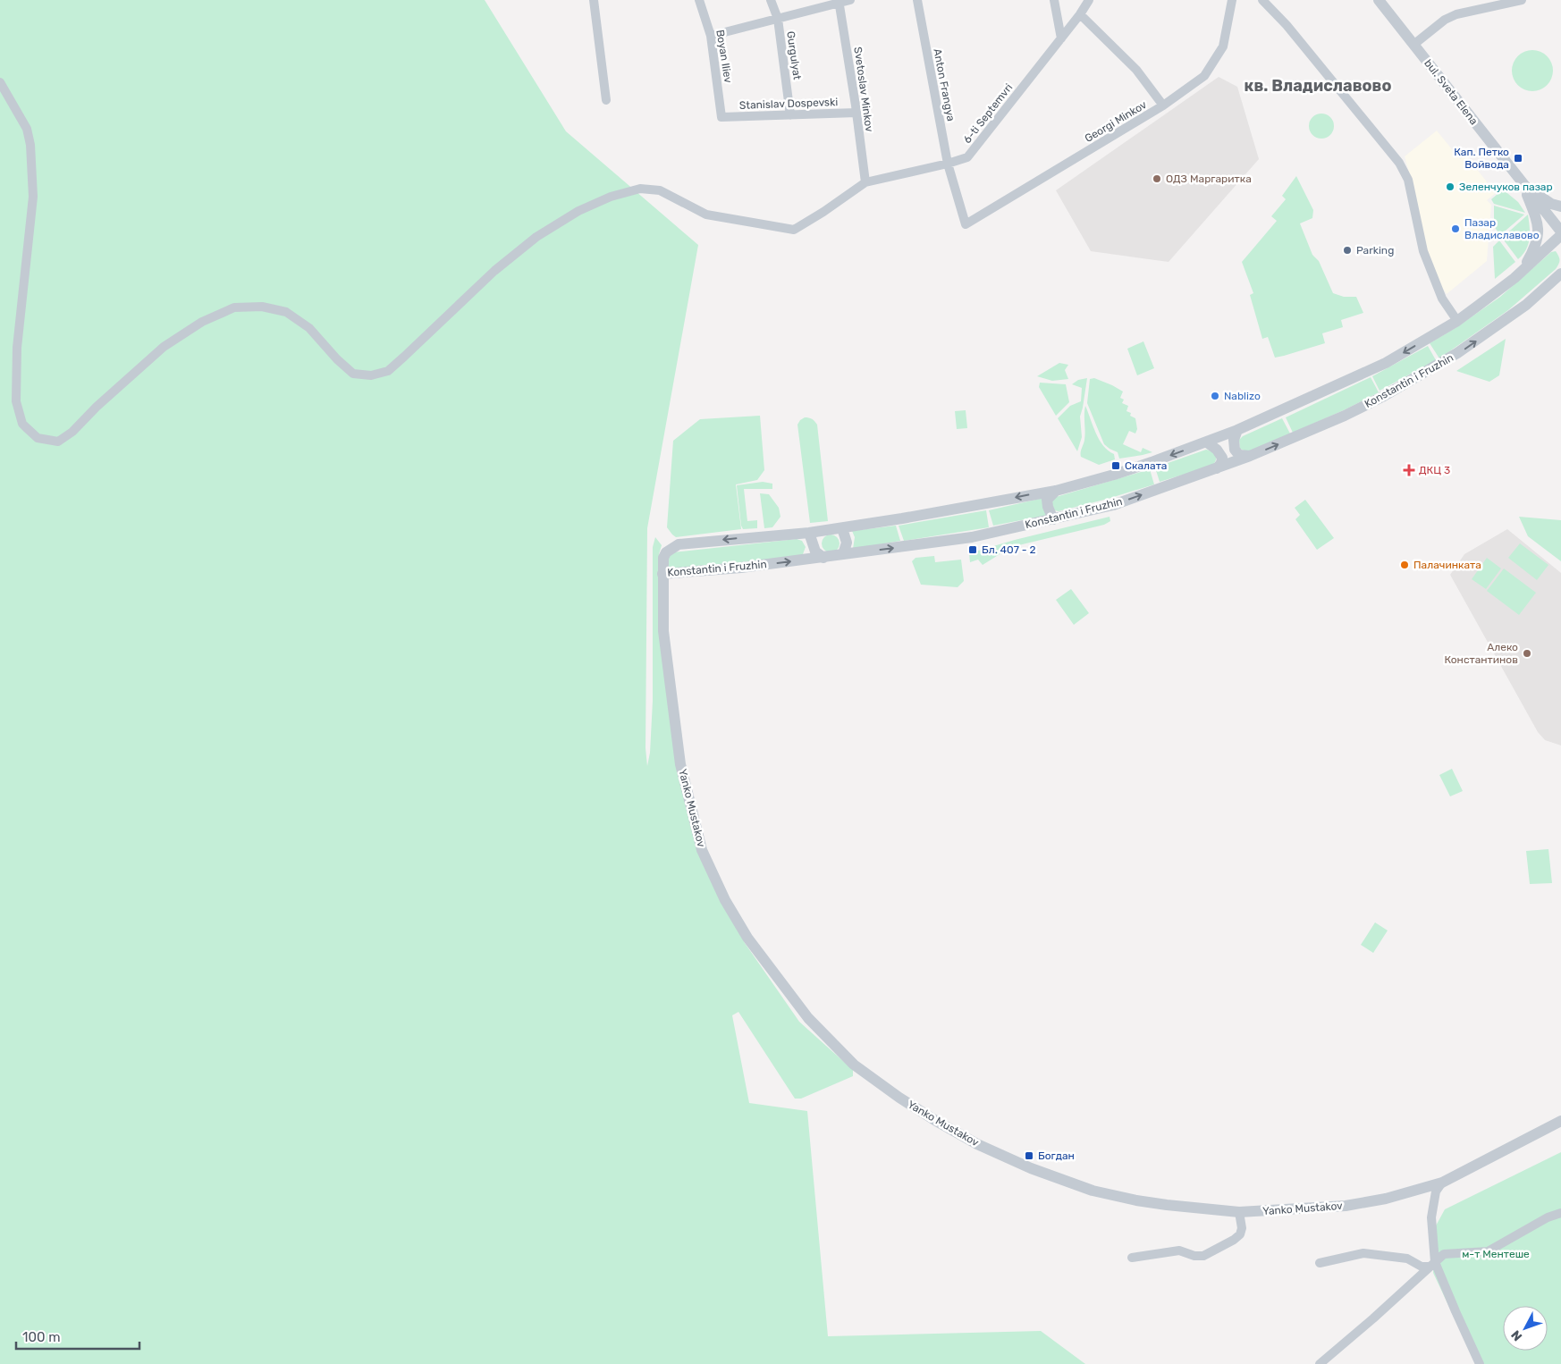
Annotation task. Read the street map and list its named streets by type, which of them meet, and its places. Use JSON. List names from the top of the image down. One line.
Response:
{"streets":{"street":["Gurgulyat","Boyan Iliev","Anton Frangya","Svetoslav Minkov","bul. Sveta Elena","Stanislav Dospevski","6-ti Septemvri","Georgi Minkov","Konstantin i Fruzhin","Yanko Mustakov"]},"crossings":[["Gurgulyat","Stanislav Dospevski"],["Boyan Iliev","Stanislav Dospevski"],["Anton Frangya","6-ti Septemvri"],["Anton Frangya","Georgi Minkov"],["Svetoslav Minkov","Stanislav Dospevski"],["Svetoslav Minkov","6-ti Septemvri"],["bul. Sveta Elena","Konstantin i Fruzhin"],["Konstantin i Fruzhin","Yanko Mustakov"]],"districts":["кв. Владиславово"],"parks":["м-т Ментeше"],"places":{"transit":["Кап. Петко Войвода","Скалата","Бл. 407 - 2","Богдан"],"other":["ОДЗ Маргаритка","Зеленчуков пазар","Пазар Владиславово","Parking","Nablizo","Палачинката","Алеко Константинов"],"health":["ДКЦ 3"]},"scale_bar":"100 m","north":"bottom left"}
